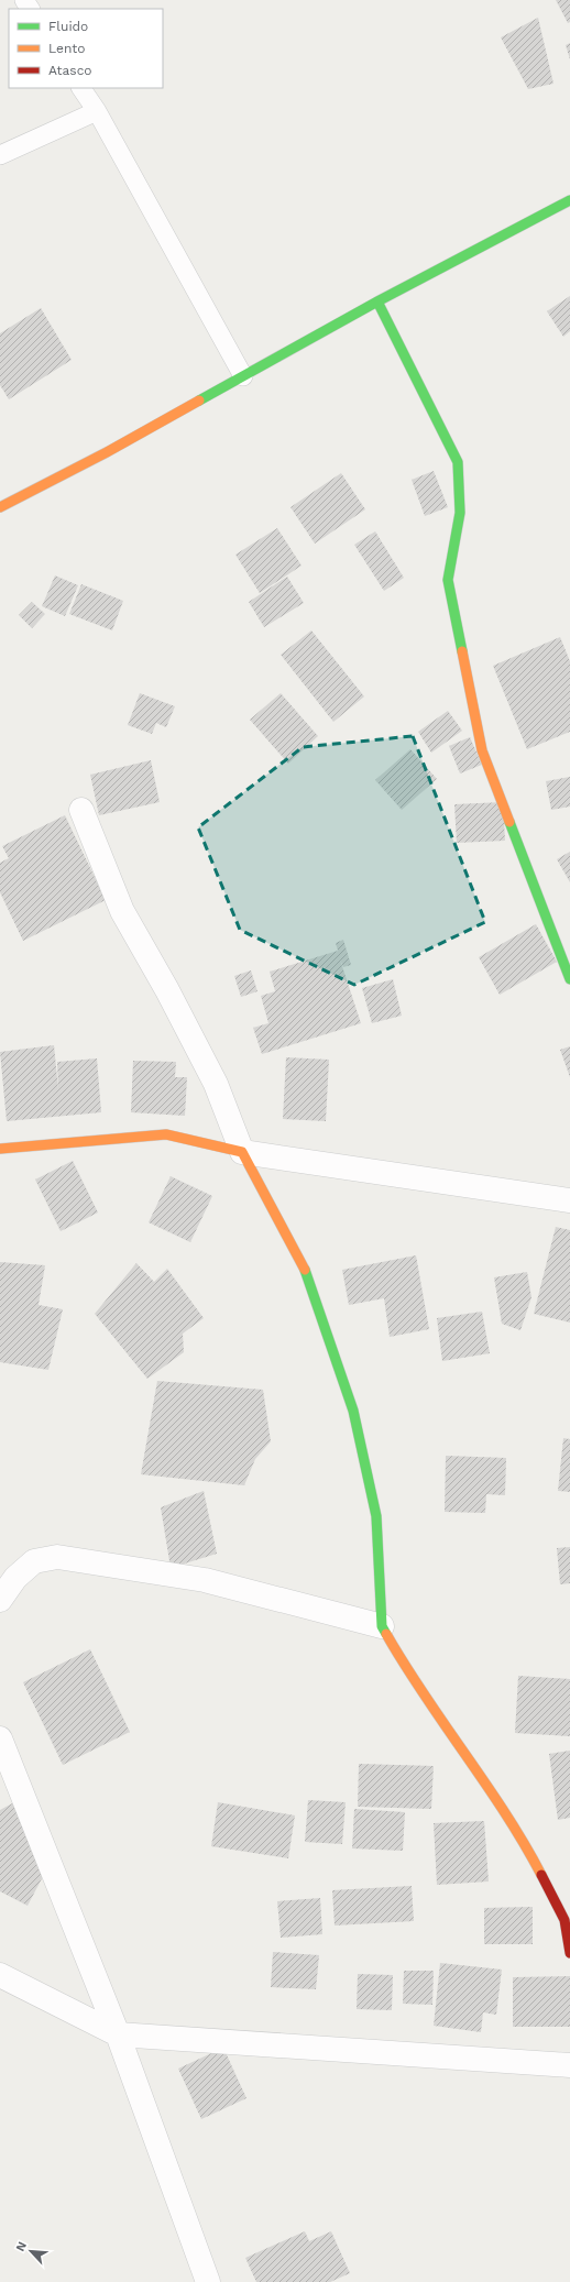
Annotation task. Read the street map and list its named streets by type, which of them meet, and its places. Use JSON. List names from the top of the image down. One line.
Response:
{"legend":["Fluido","Lento","Atasco"],"north":"top left"}
